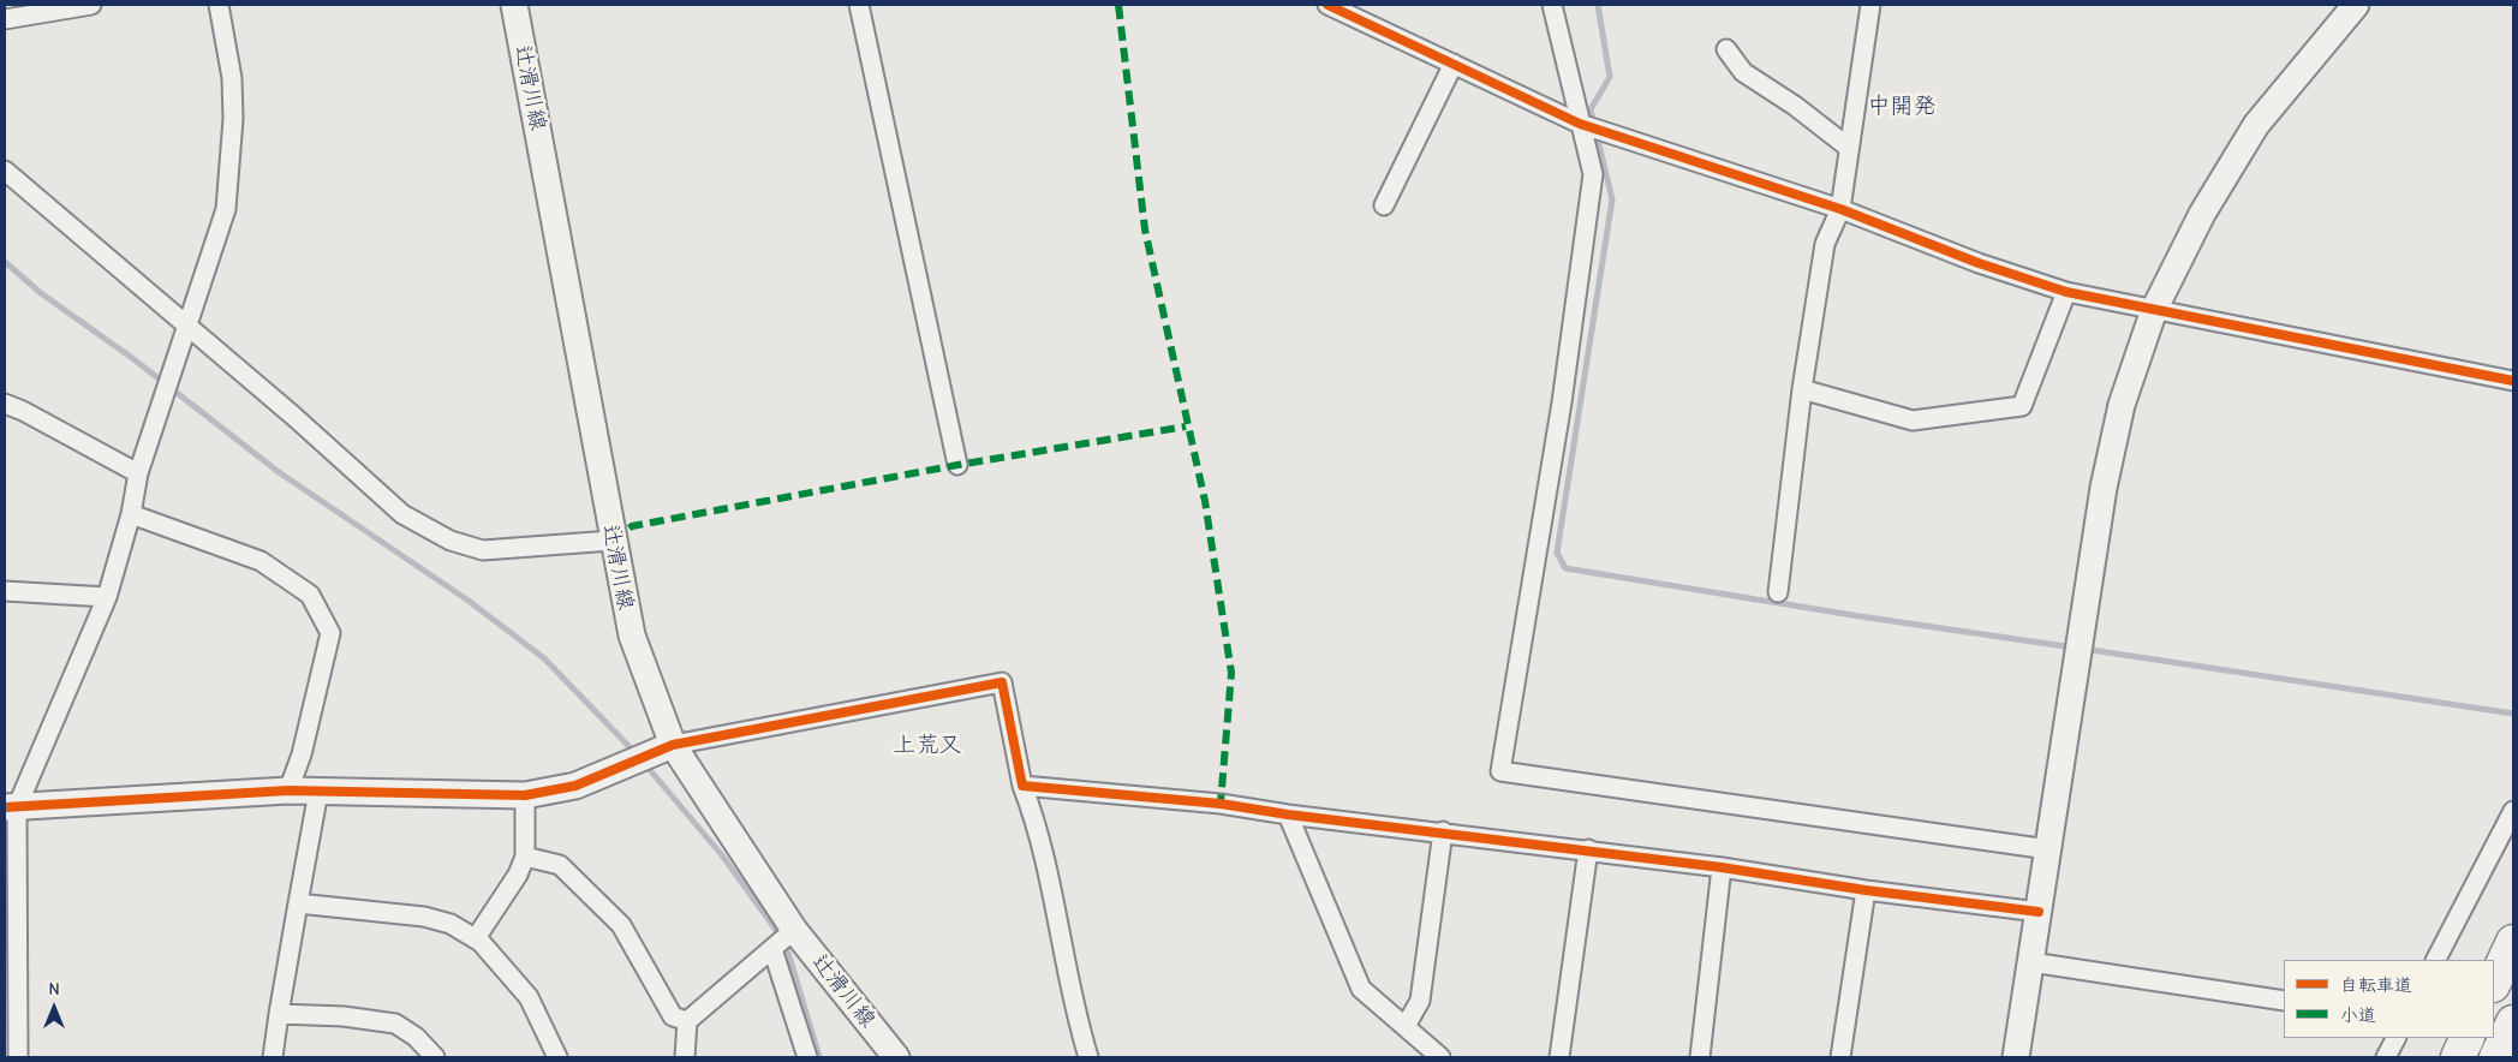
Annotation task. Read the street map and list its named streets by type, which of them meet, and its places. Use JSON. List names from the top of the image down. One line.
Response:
{"streets":{"street":["辻滑川線"]},"districts":["中開発","上荒又"],"legend":["自転車道","小道"],"north":"top"}
